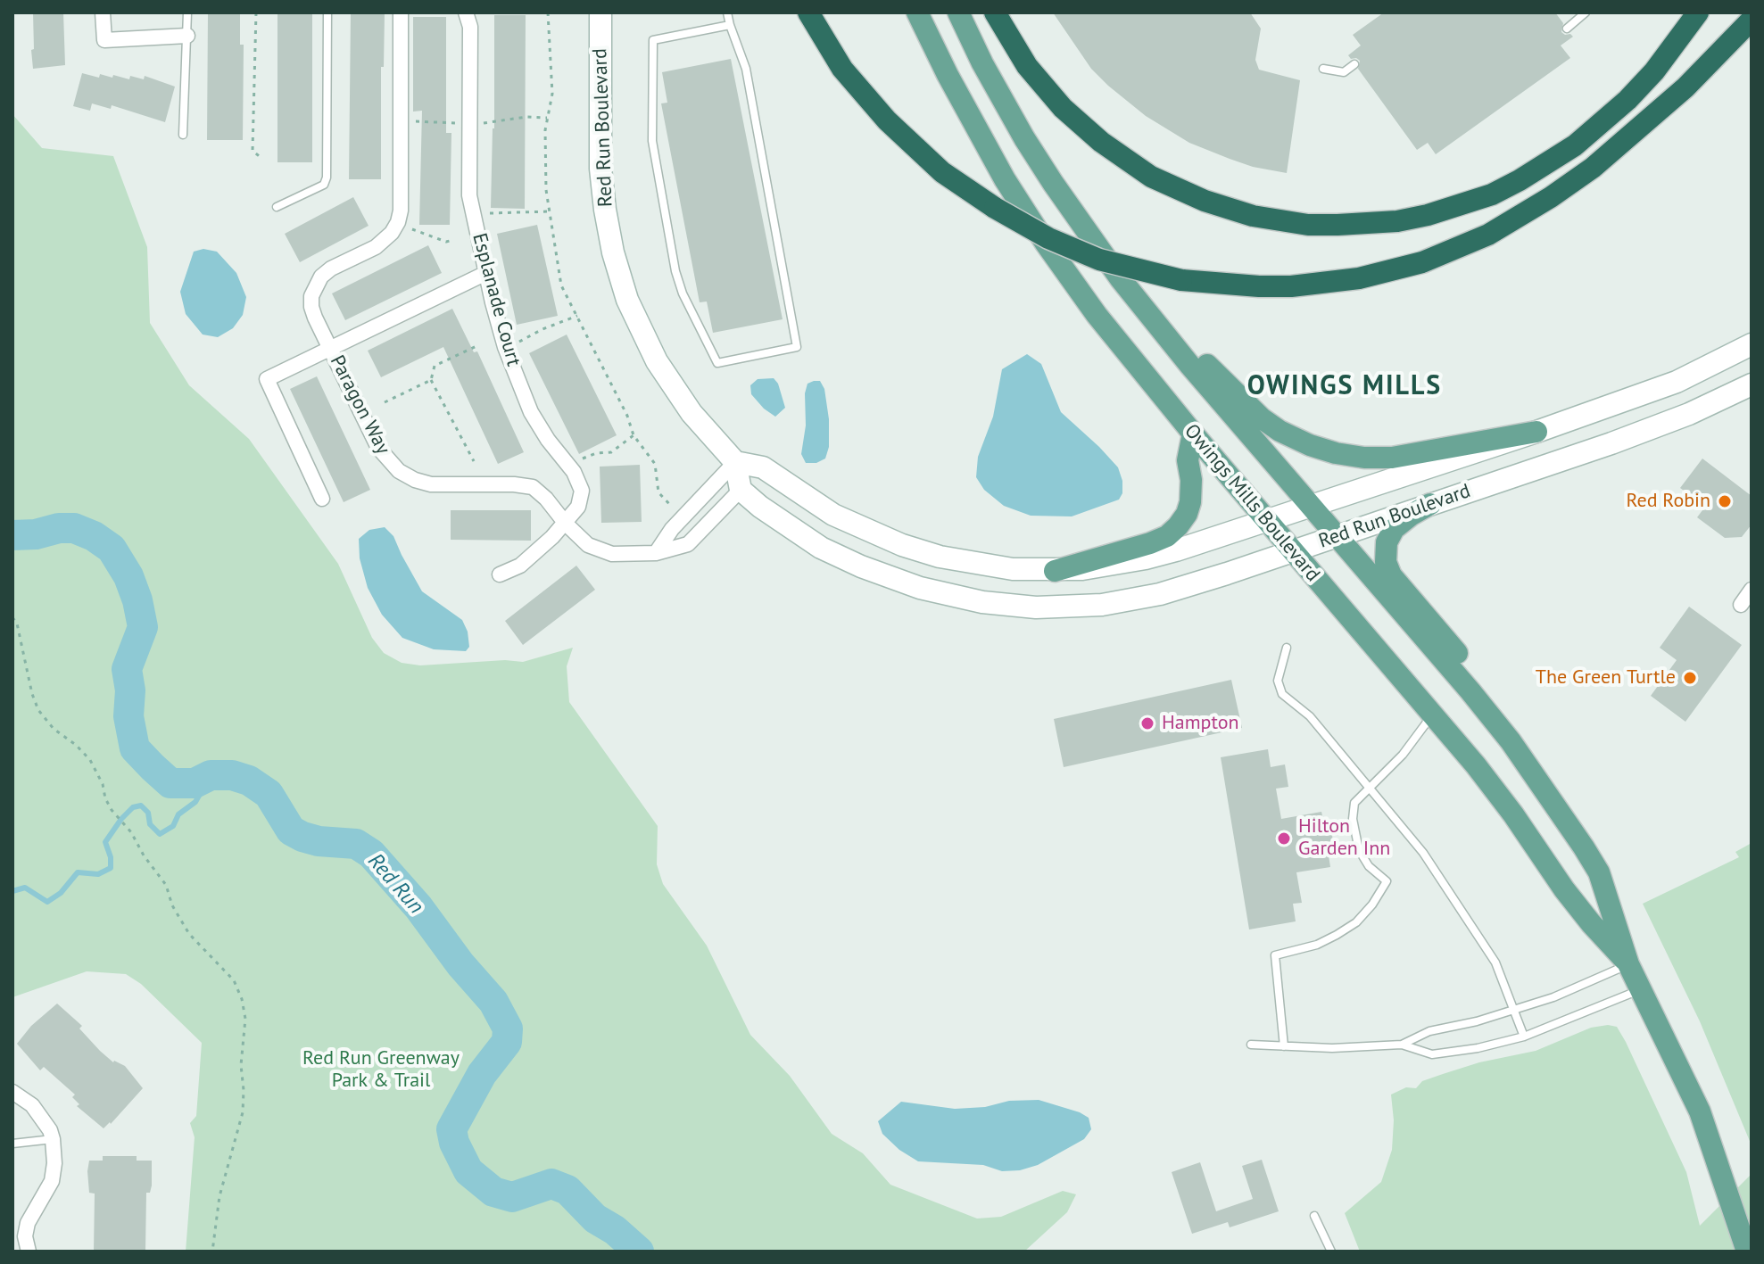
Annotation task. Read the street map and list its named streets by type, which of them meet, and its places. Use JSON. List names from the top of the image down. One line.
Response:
{"streets":{"main road":["Red Run Boulevard","Owings Mills Boulevard"],"street":["Esplanade Court","Paragon Way"]},"crossings":[["Red Run Boulevard","Owings Mills Boulevard"],["Esplanade Court","Paragon Way"]],"districts":["OWINGS MILLS"],"water":["Red Run"],"parks":["Red Run Greenway Park & Trail"],"places":["Red Robin","The Green Turtle","Hampton","Hilton Garden Inn"]}
